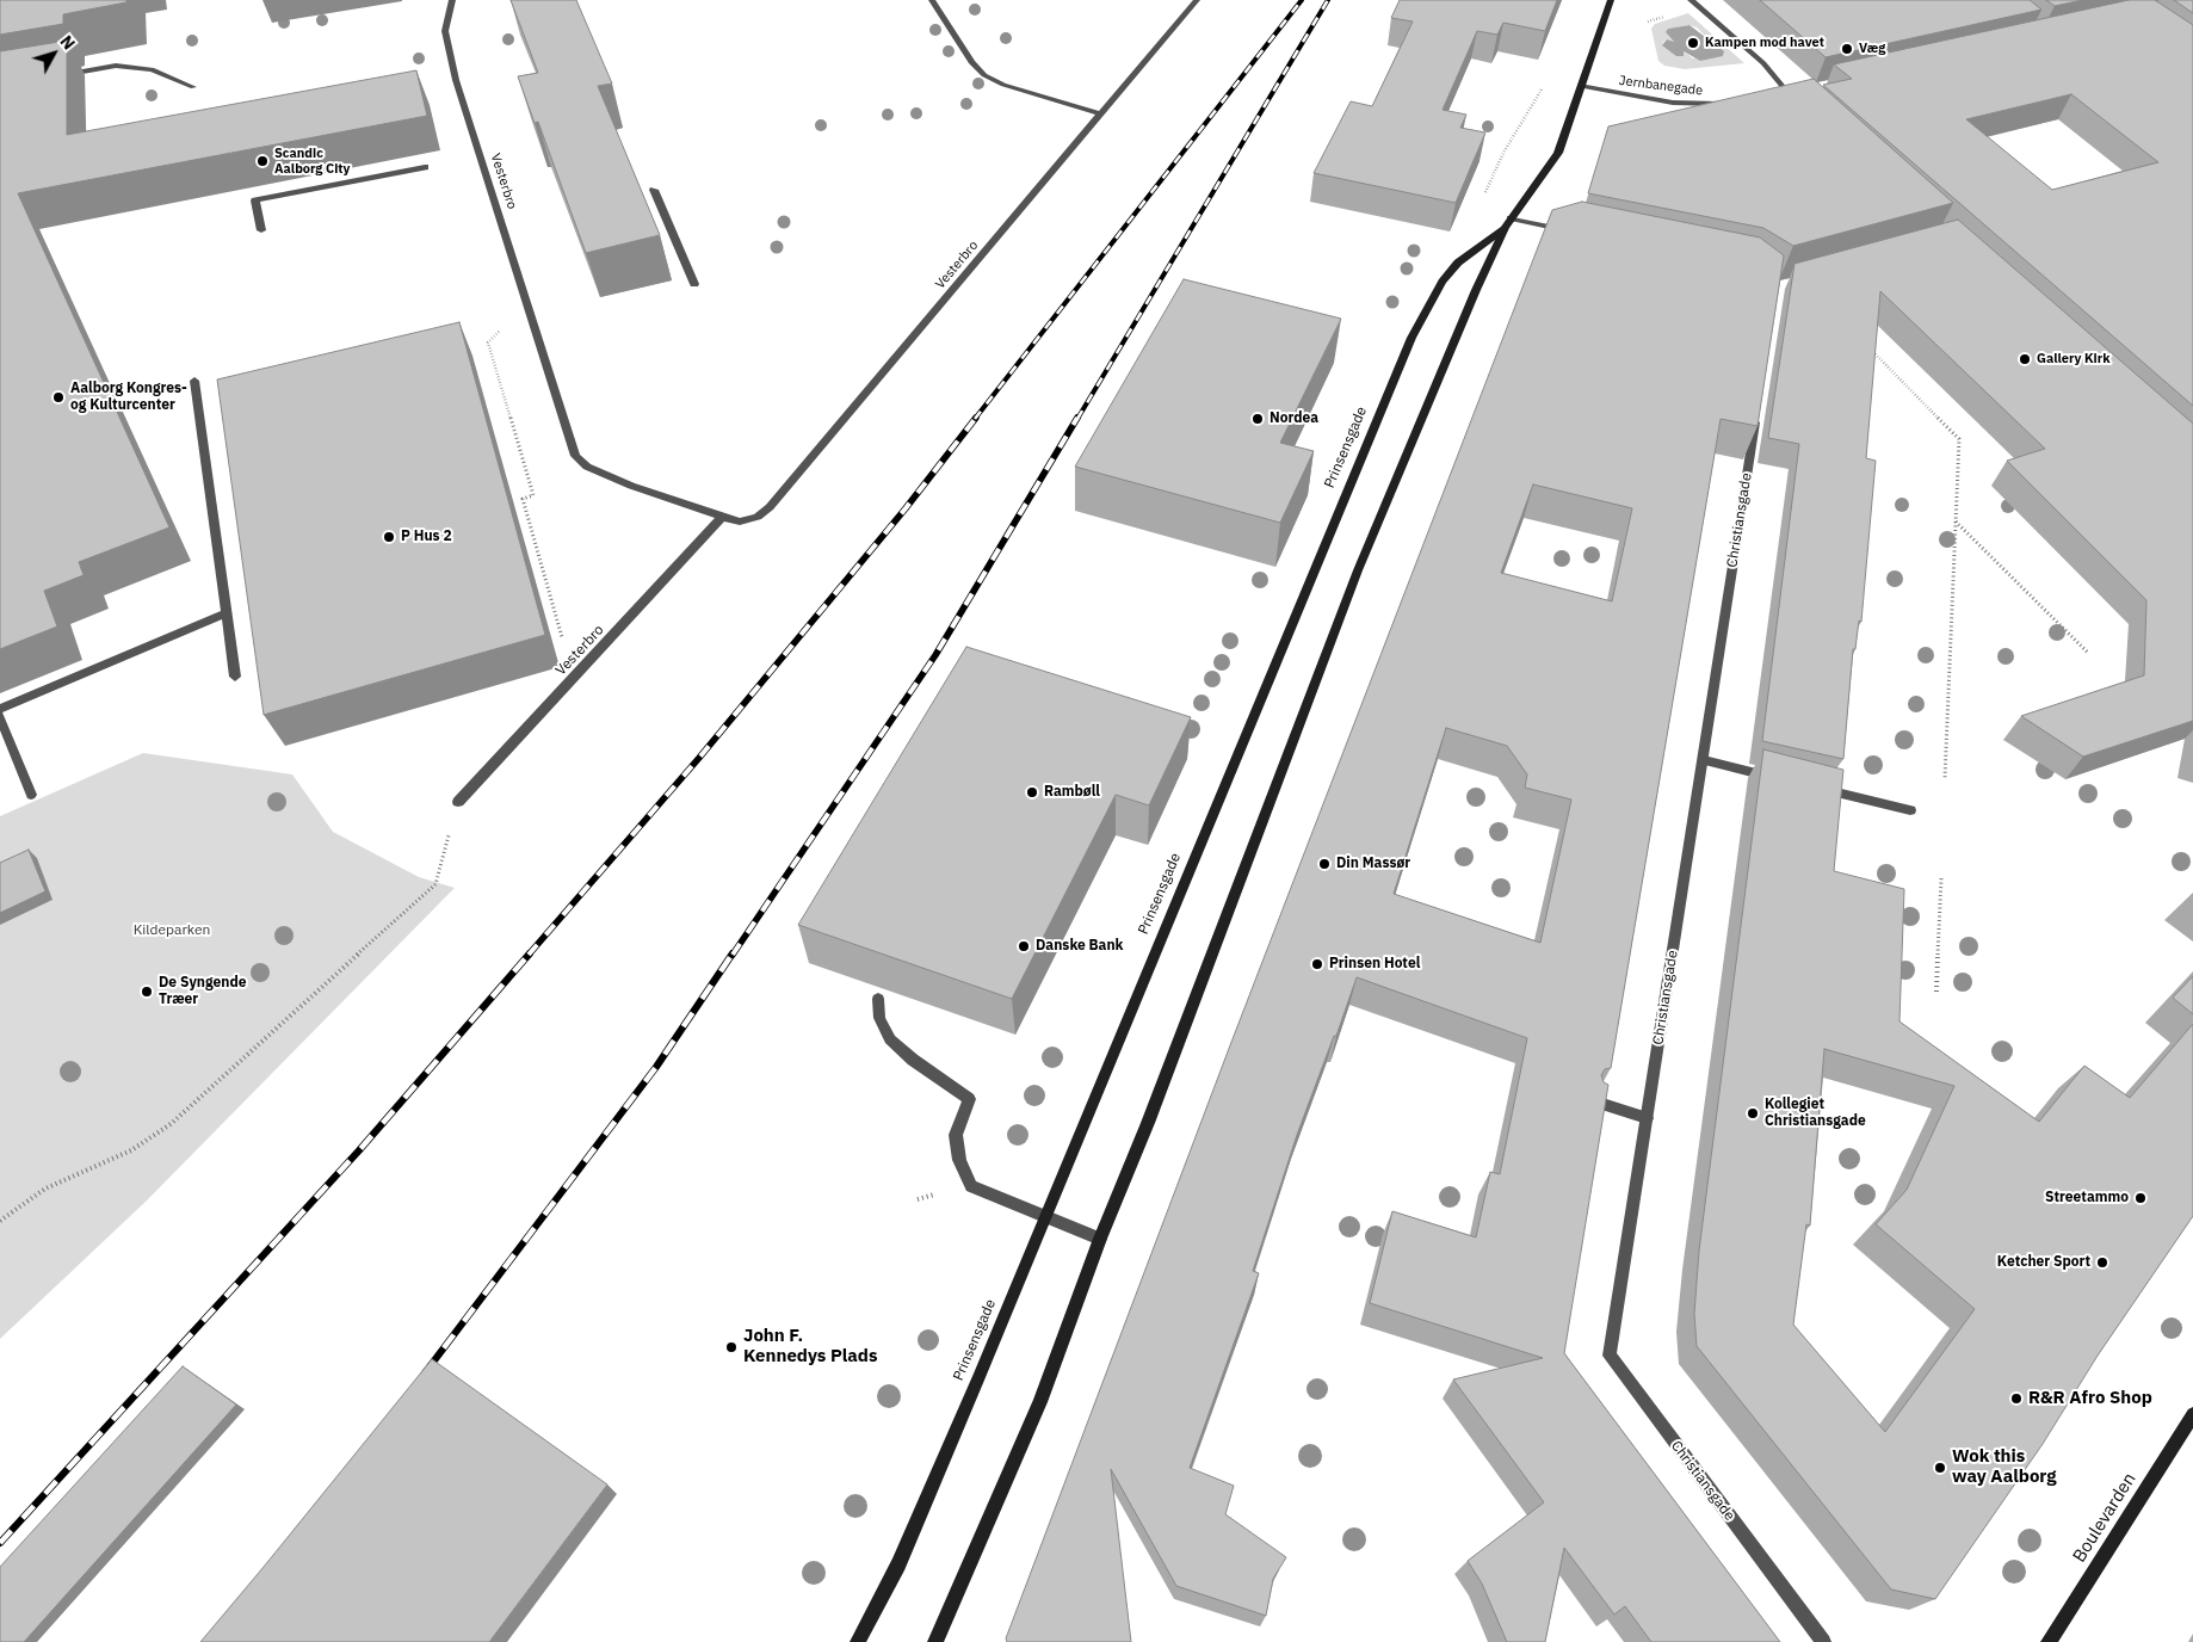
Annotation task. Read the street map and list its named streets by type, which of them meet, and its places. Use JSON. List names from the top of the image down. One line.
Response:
{"streets":{"main road":["Prinsensgade","Boulevarden"],"street":["Jernbanegade","Vesterbro","Christiansgade"]},"crossings":[["Jernbanegade","Prinsensgade"]],"parks":["Kildeparken"],"places":["Kampen mod havet","Væg","Scandic Aalborg City","Gallery Kirk","Aalborg Kongres- og Kulturcenter","Nordea","P Hus 2","Rambøll","Din Massør","Danske Bank","Prinsen Hotel","De Syngende Træer","Kollegiet Christiansgade","Streetammo","Ketcher Sport","John F. Kennedys Plads","R&R Afro Shop","Wok this way Aalborg"],"north":"top right"}
